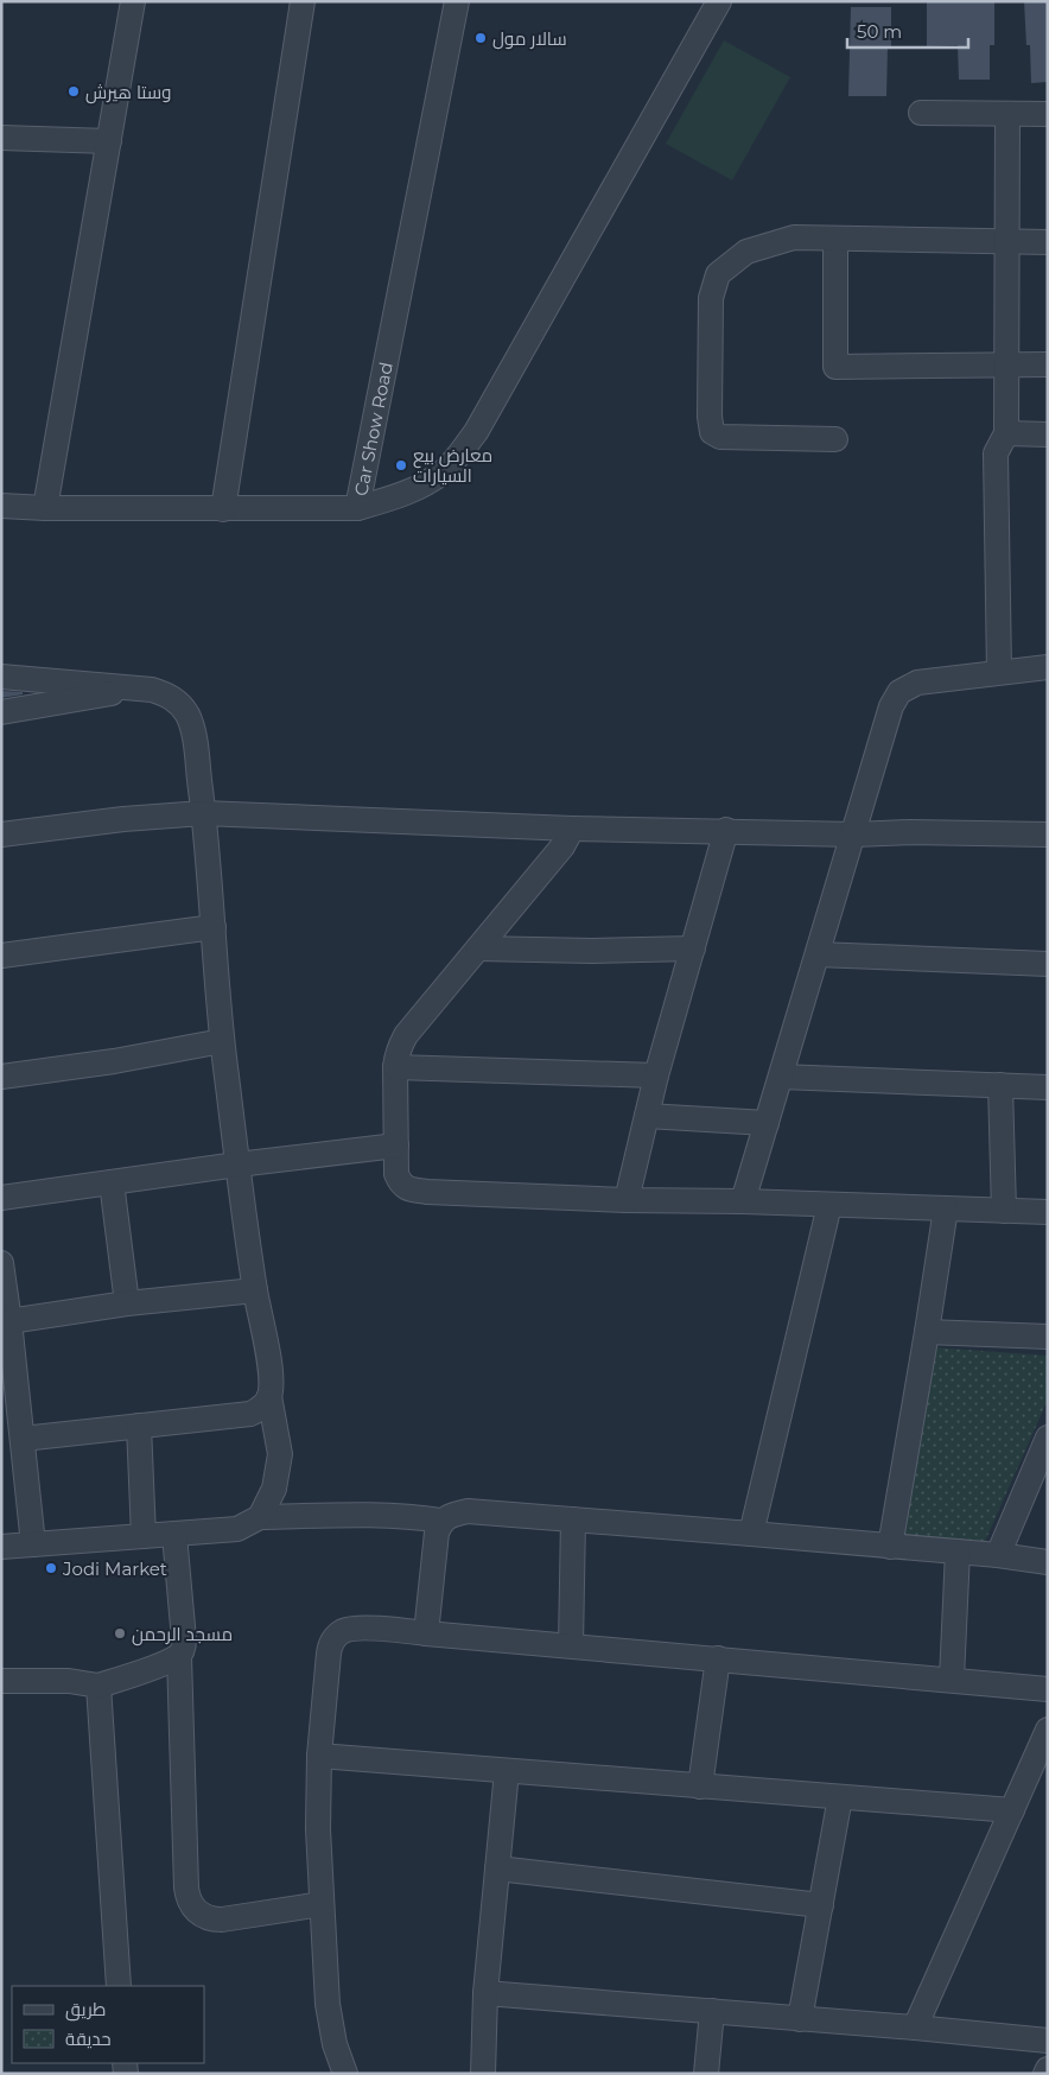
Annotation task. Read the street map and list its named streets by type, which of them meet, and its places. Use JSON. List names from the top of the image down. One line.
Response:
{"streets":{"street":["Car Show Road"]},"places":["سالار مول","وستا هيرش","معارض بيع السيارات","Jodi Market","مسجد الرحمن"],"legend":["طريق","حديقة"],"scale_bar":"50 m"}
